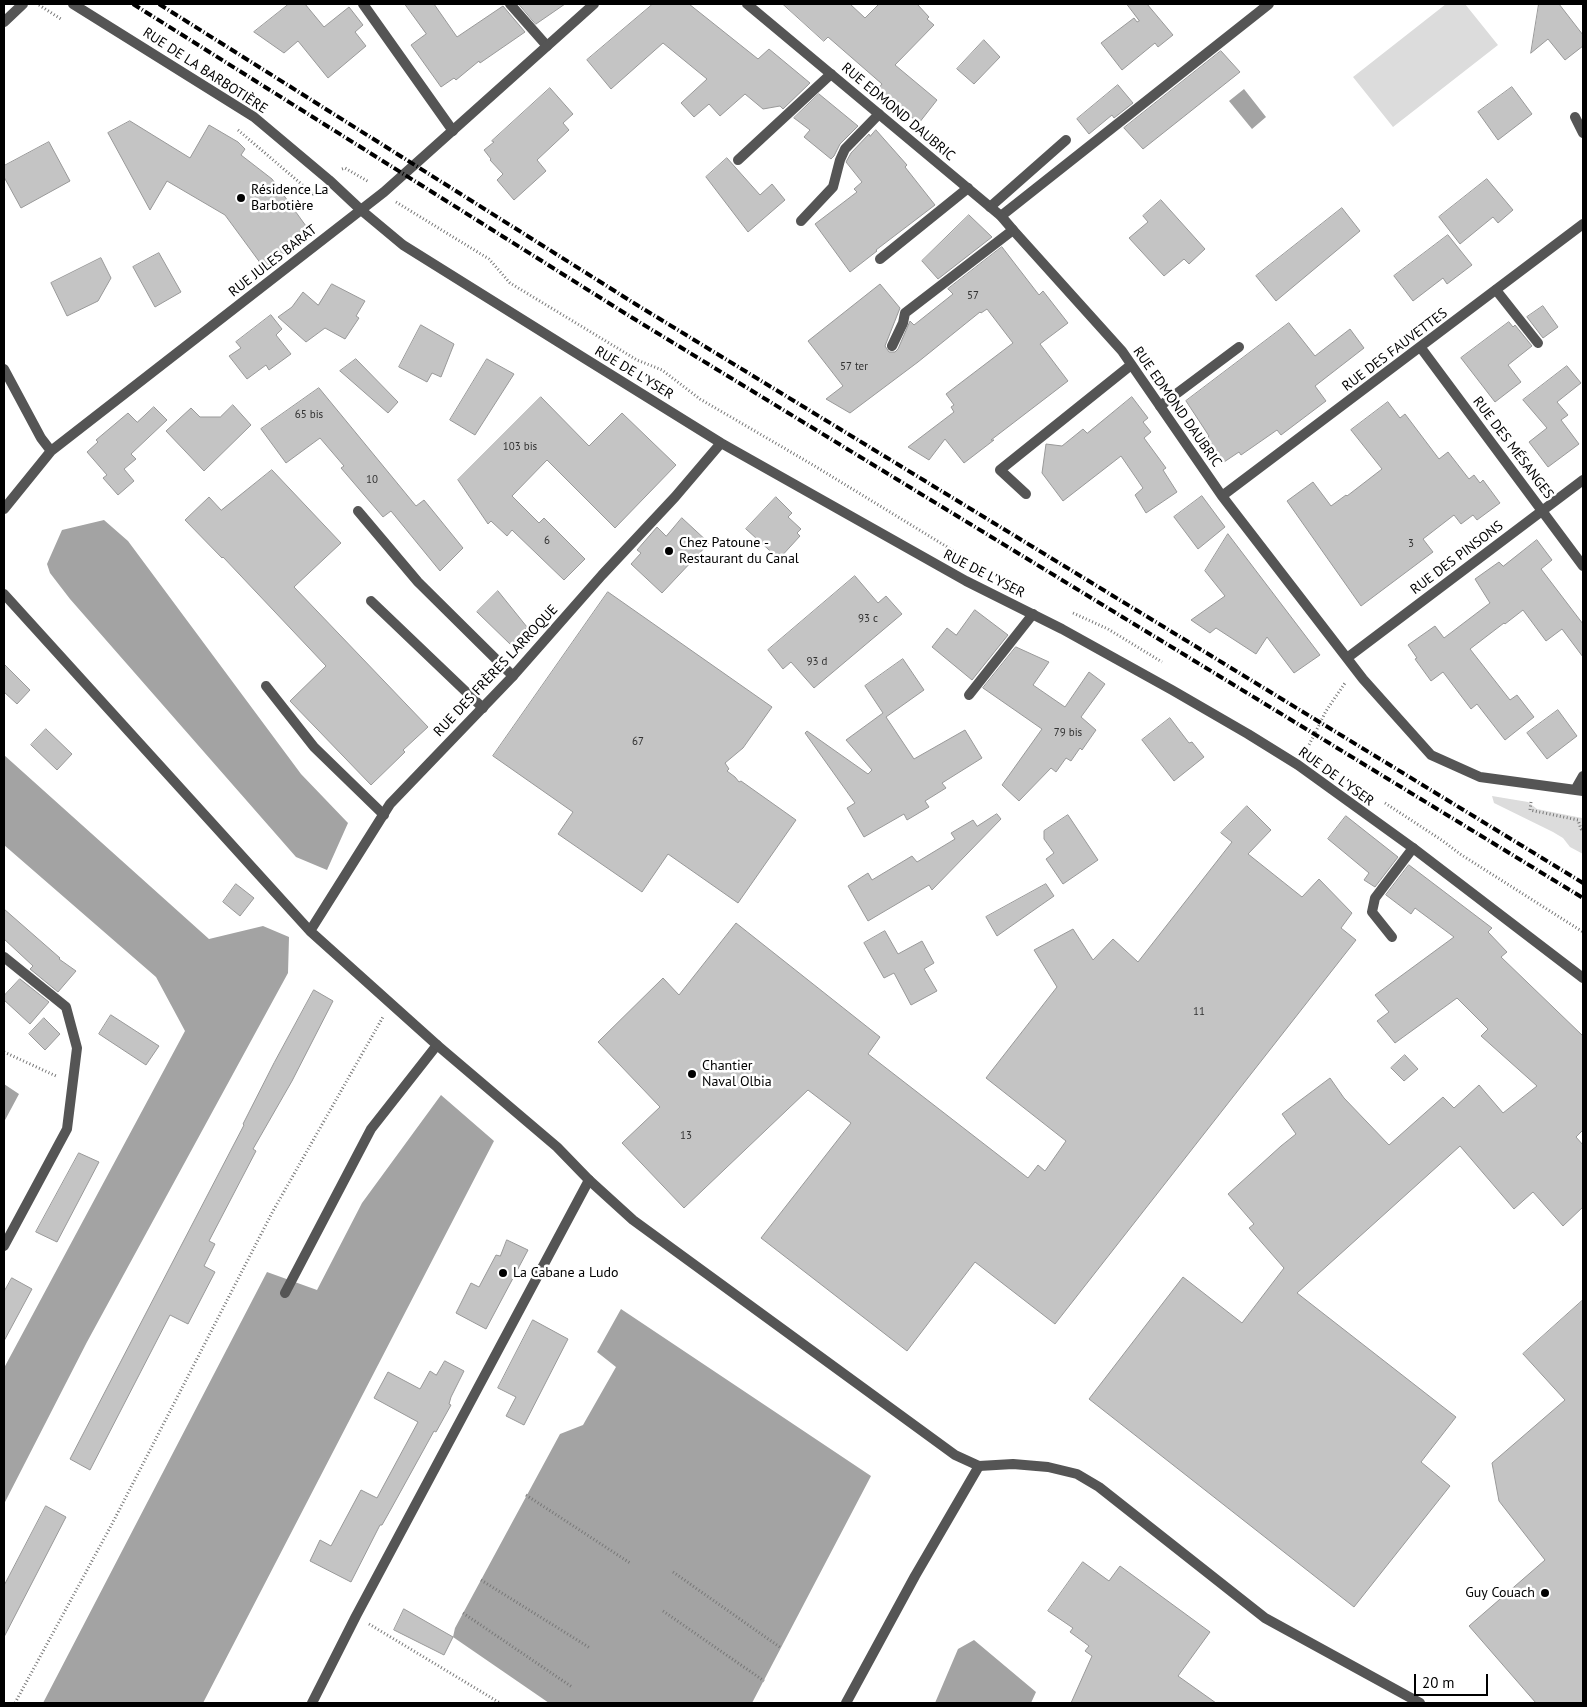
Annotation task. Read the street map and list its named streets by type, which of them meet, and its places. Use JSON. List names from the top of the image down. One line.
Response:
{"streets":{"street":["RUE DE LA BARBOTIÈRE","RUE EDMOND DAUBRIC","RUE JULES BARAT","RUE DES FAUVETTES","RUE DE L'YSER","RUE DES MÉSANGES","RUE DES PINSONS","RUE DES FRÈRES LARROQUE"]},"crossings":[["RUE DE LA BARBOTIÈRE","RUE JULES BARAT"],["RUE DE LA BARBOTIÈRE","RUE DE L'YSER"],["RUE EDMOND DAUBRIC","RUE DES FAUVETTES"],["RUE EDMOND DAUBRIC","RUE DES PINSONS"],["RUE JULES BARAT","RUE DE L'YSER"],["RUE DES FAUVETTES","RUE DES MÉSANGES"],["RUE DE L'YSER","RUE DES FRÈRES LARROQUE"],["RUE DES MÉSANGES","RUE DES PINSONS"]],"places":["Résidence La Barbotière","Chez Patoune - Restaurant du Canal","Chantier Naval Olbia","La Cabane a Ludo","Guy Couach"],"house_numbers":["57","57 ter","65 bis","103 bis","10","6","3","93 c","93 d","79 bis","67","11","13"],"scale_bar":"20 m"}
